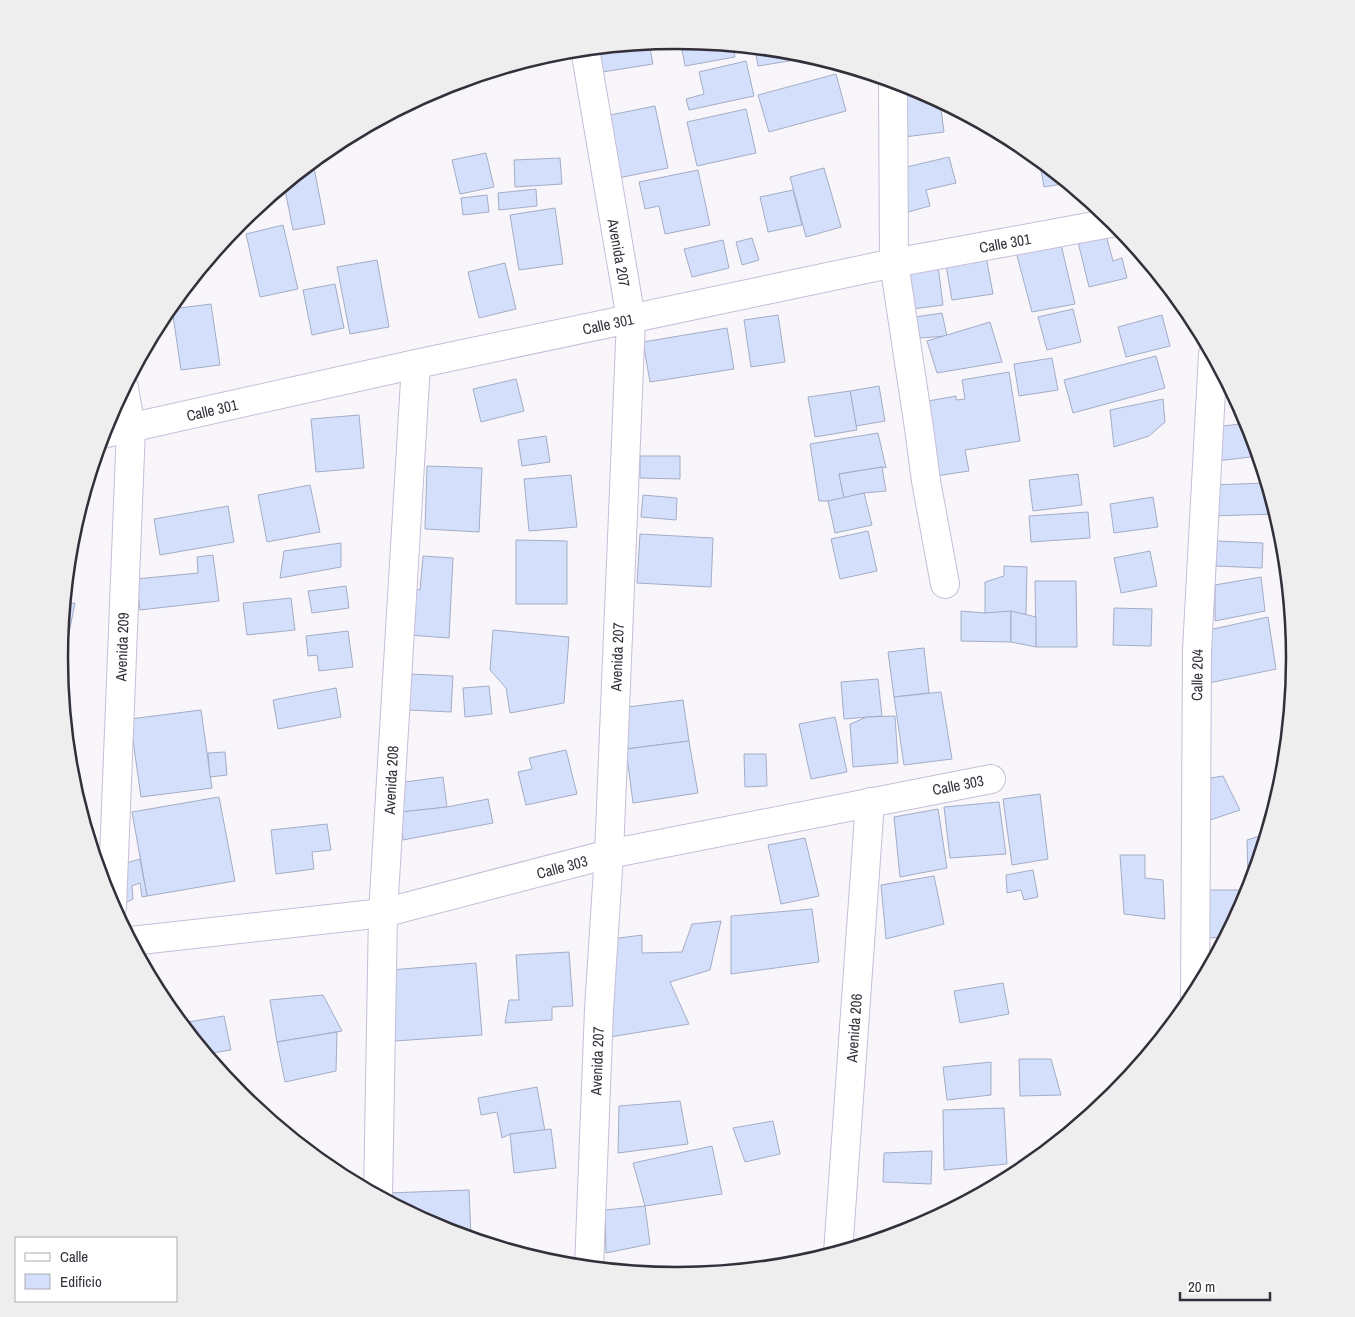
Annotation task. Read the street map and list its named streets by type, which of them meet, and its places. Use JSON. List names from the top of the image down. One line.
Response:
{"streets":{"street":["Calle 301","Avenida 207","Avenida 209","Calle 204","Avenida 208","Calle 303","Avenida 206"]},"crossings":[["Calle 301","Avenida 207"],["Calle 301","Avenida 209"],["Calle 301","Avenida 208"],["Avenida 207","Calle 303"],["Avenida 208","Calle 303"],["Calle 303","Avenida 206"]],"legend":["Calle","Edificio"],"scale_bar":"20 m"}
